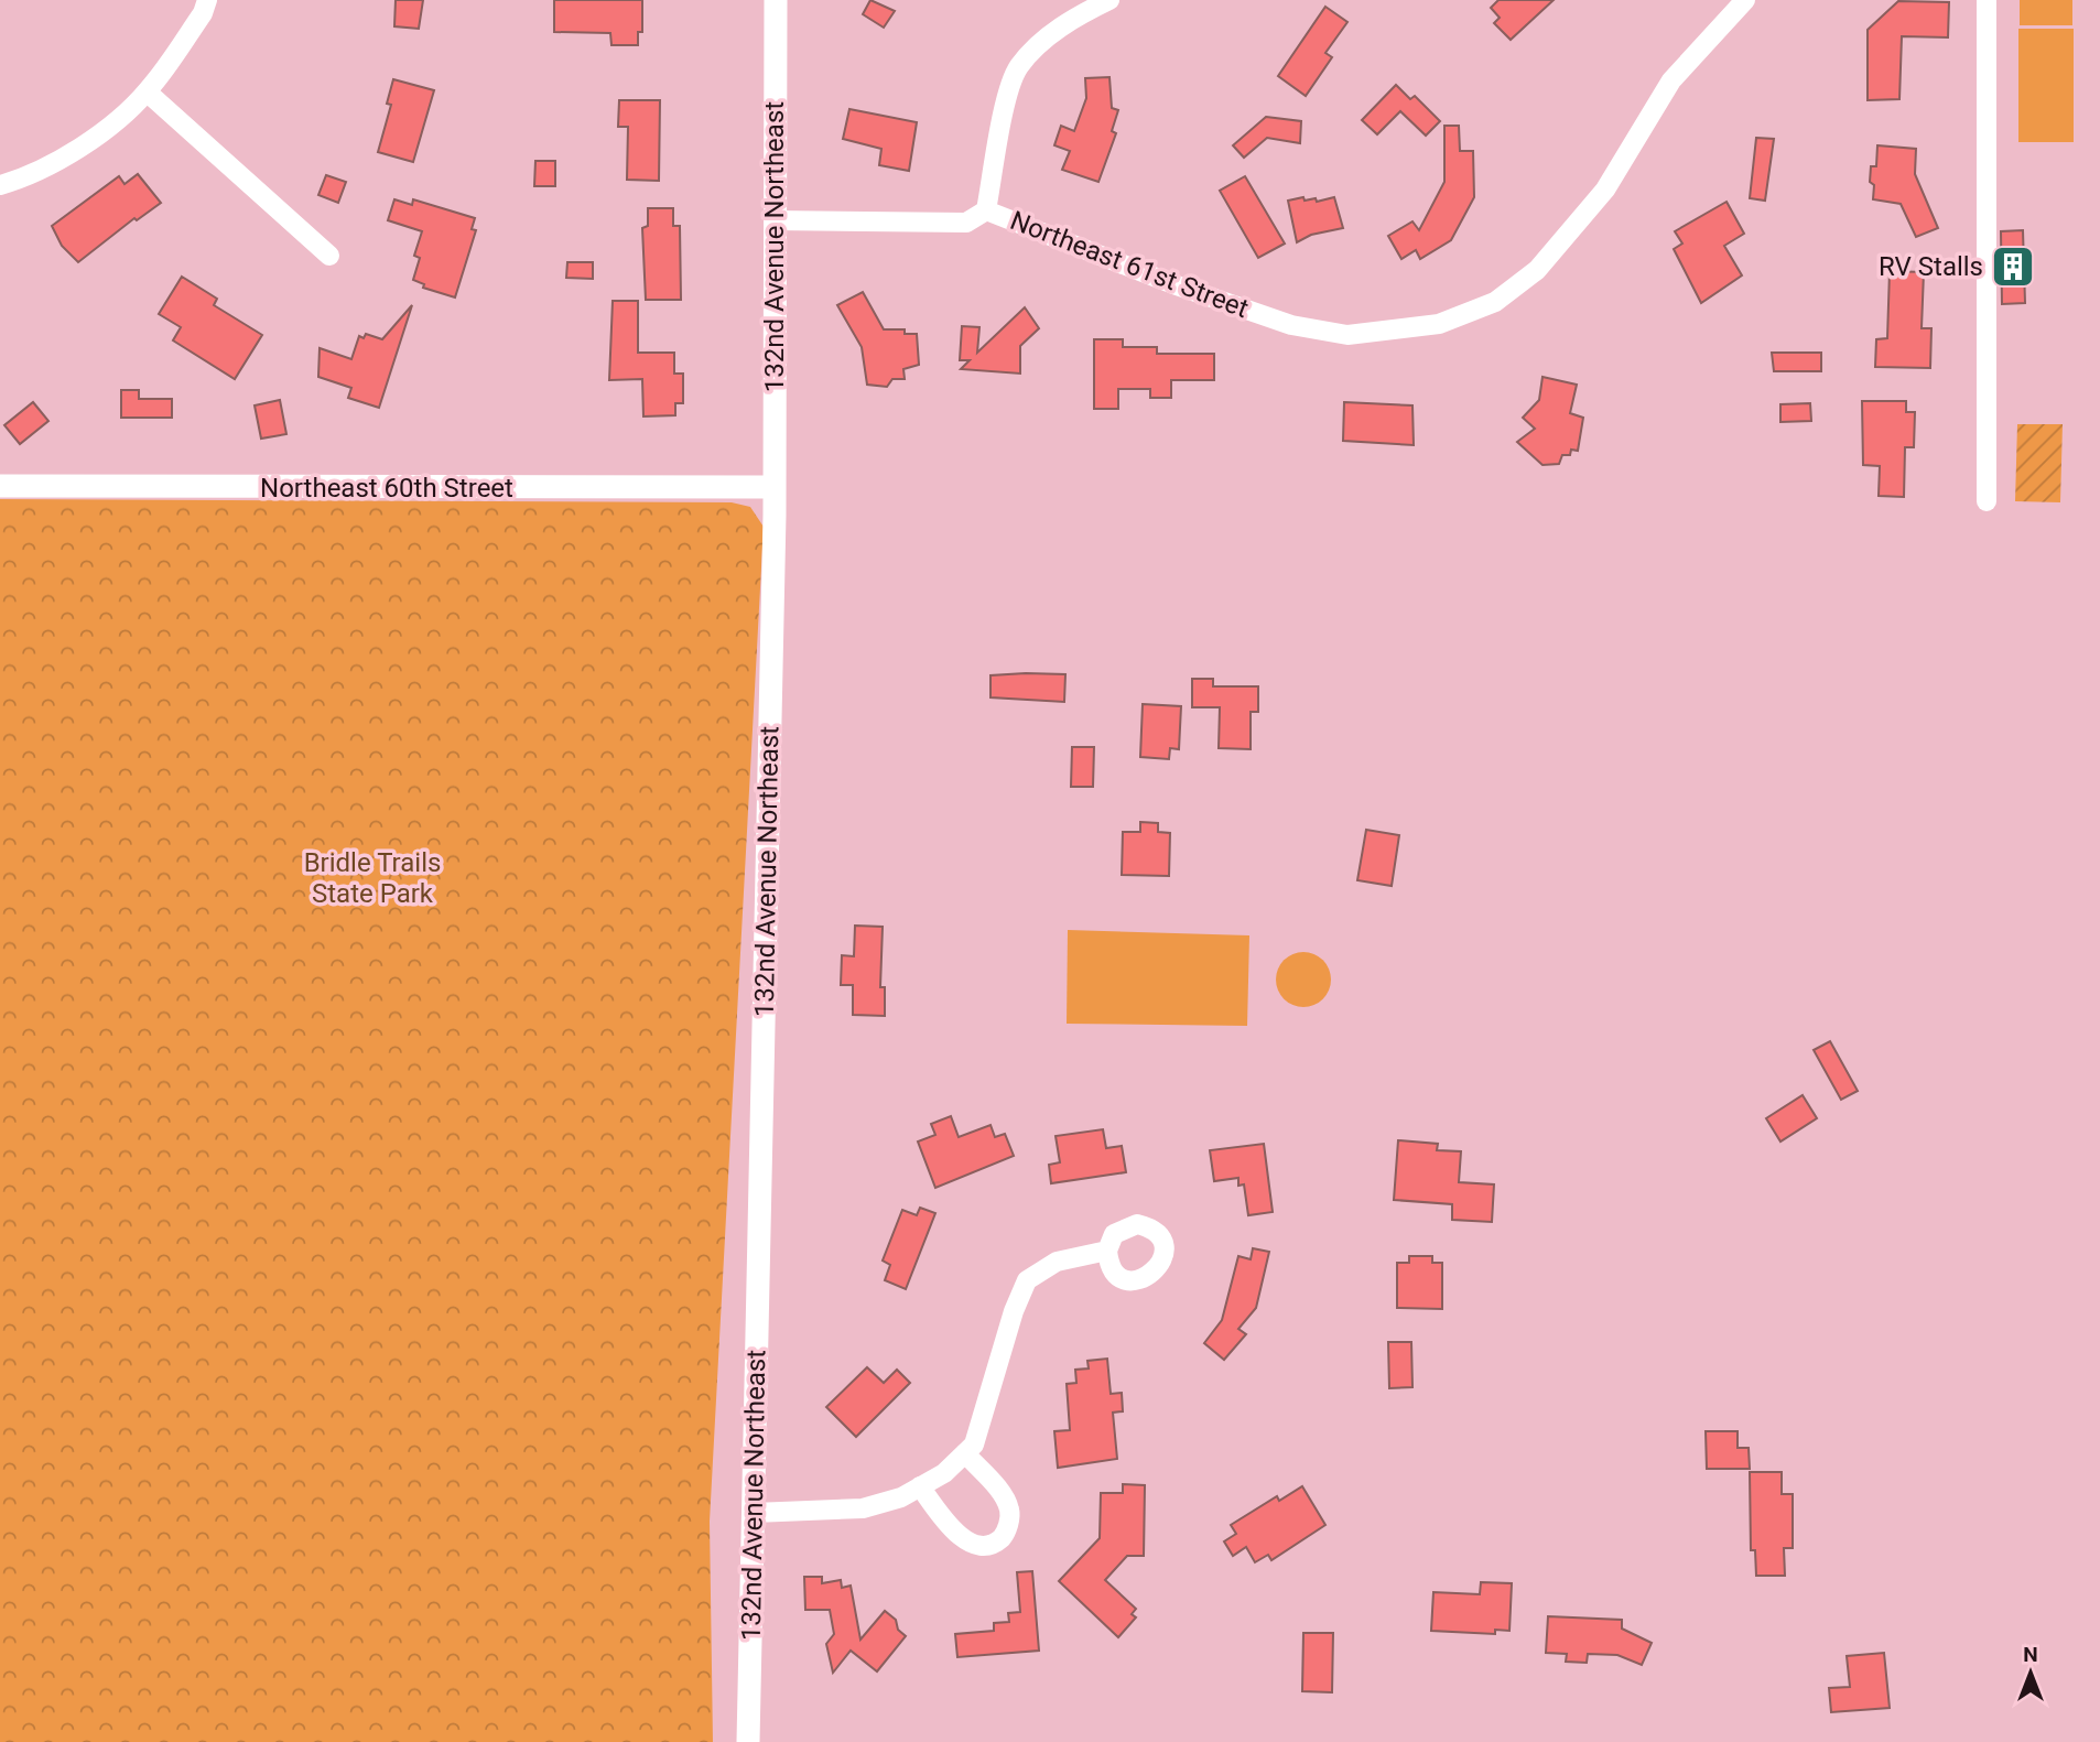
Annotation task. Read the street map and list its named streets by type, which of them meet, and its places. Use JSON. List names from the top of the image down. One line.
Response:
{"streets":{"street":["132nd Avenue Northeast","Northeast 61st Street","Northeast 60th Street"]},"crossings":[["132nd Avenue Northeast","Northeast 61st Street"],["132nd Avenue Northeast","Northeast 60th Street"]],"parks":["Bridle Trails State Park"],"places":{"building":["RV Stalls"]},"north":"top"}
